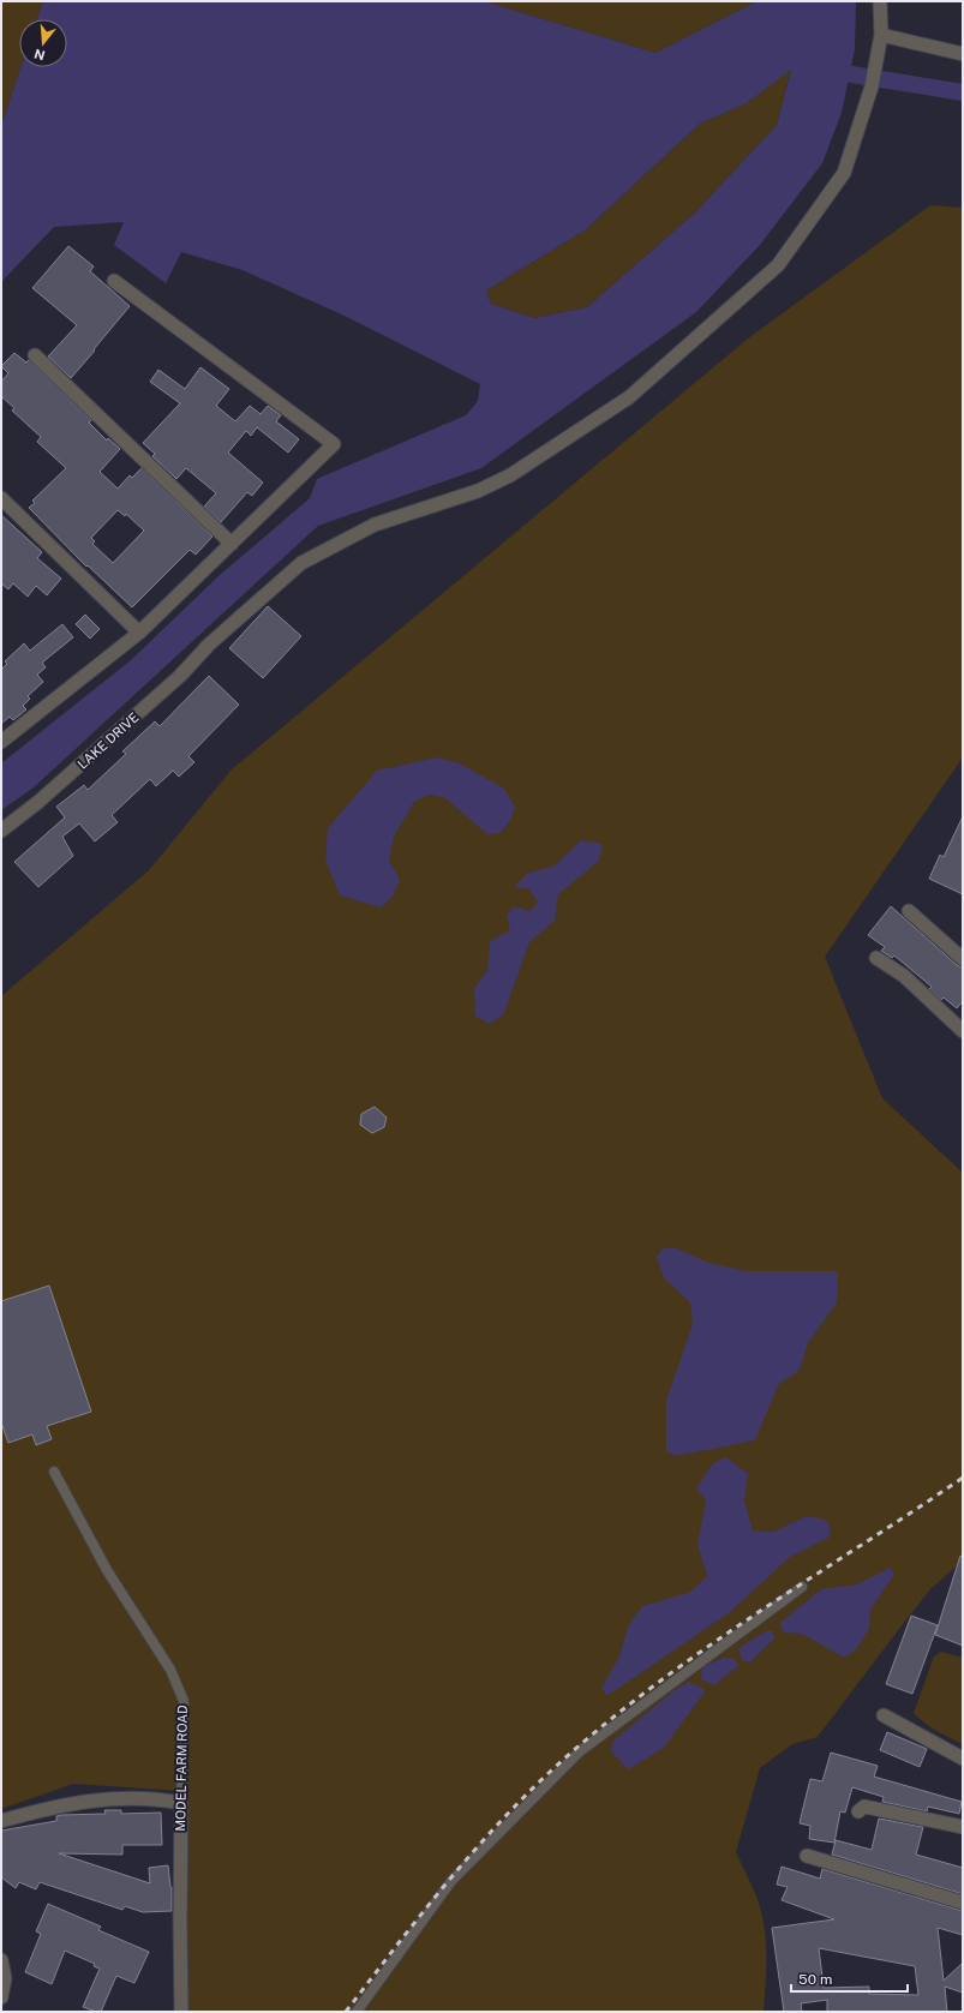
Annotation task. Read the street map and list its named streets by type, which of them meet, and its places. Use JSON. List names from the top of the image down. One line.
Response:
{"streets":{"street":["LAKE DRIVE","MODEL FARM ROAD"]},"scale_bar":"50 m","north":"bottom"}
